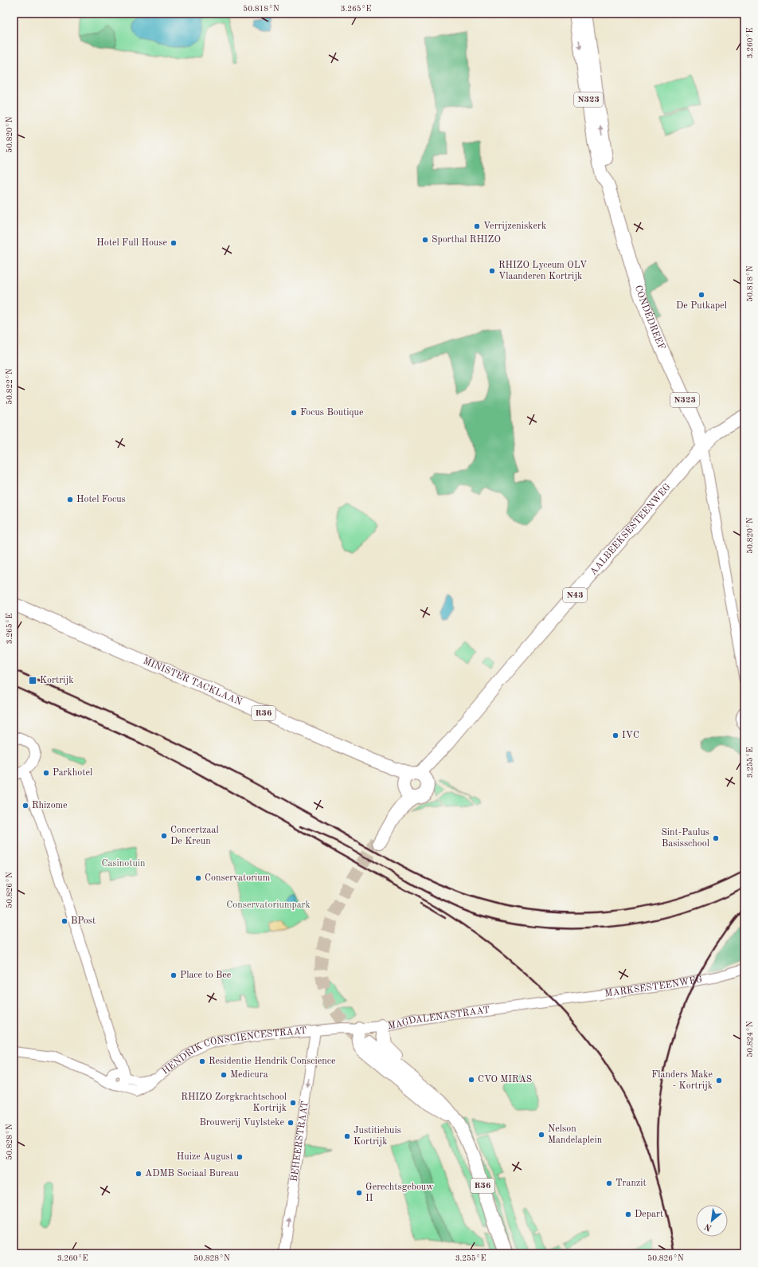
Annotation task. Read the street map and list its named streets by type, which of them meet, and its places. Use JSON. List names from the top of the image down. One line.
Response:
{"streets":{"main road":["N323","CONDÉDREEF","AALBEEKSESTEENWEG","N43","MINISTER TACKLAAN","R36"],"street":["MARKSESTEENWEG","MAGDALENASTRAAT","HENDRIK CONSCIENCESTRAAT","BEHEERSTRAAT"]},"crossings":[["CONDÉDREEF","AALBEEKSESTEENWEG"],["CONDÉDREEF","N43"],["AALBEEKSESTEENWEG","N43"],["AALBEEKSESTEENWEG","MINISTER TACKLAAN"],["MARKSESTEENWEG","MAGDALENASTRAAT"],["MAGDALENASTRAAT","HENDRIK CONSCIENCESTRAAT"],["MAGDALENASTRAAT","BEHEERSTRAAT"],["HENDRIK CONSCIENCESTRAAT","BEHEERSTRAAT"]],"parks":["Casinotuin","Conservatoriumpark"],"places":{"other":["Verrijzeniskerk","Sporthal RHIZO","Hotel Full House","RHIZO Lyceum OLV Vlaanderen Kortrijk","De Putkapel","Focus Boutique","Hotel Focus","IVC","Parkhotel","Rhizome","Concertzaal De Kreun","Sint-Paulus Basisschool","Conservatorium","BPost","Place to Bee","Residentie Hendrik Conscience","Medicura","CVO MIRAS","Flanders Make - Kortrijk","RHIZO Zorgkrachtschool Kortrijk","Brouwerij Vuylsteke","Nelson Mandelaplein","Justitiehuis Kortrijk","Huize August","ADMB Sociaal Bureau","Tranzit","Gerechtsgebouw II","Depart"],"transit":["Kortrijk"]},"north":"bottom left","coordinates":["50.818°N","3.265°E","3.260°E","50.820°N","50.822°N","3.255°E","50.826°N","50.824°N","50.828°N"]}
